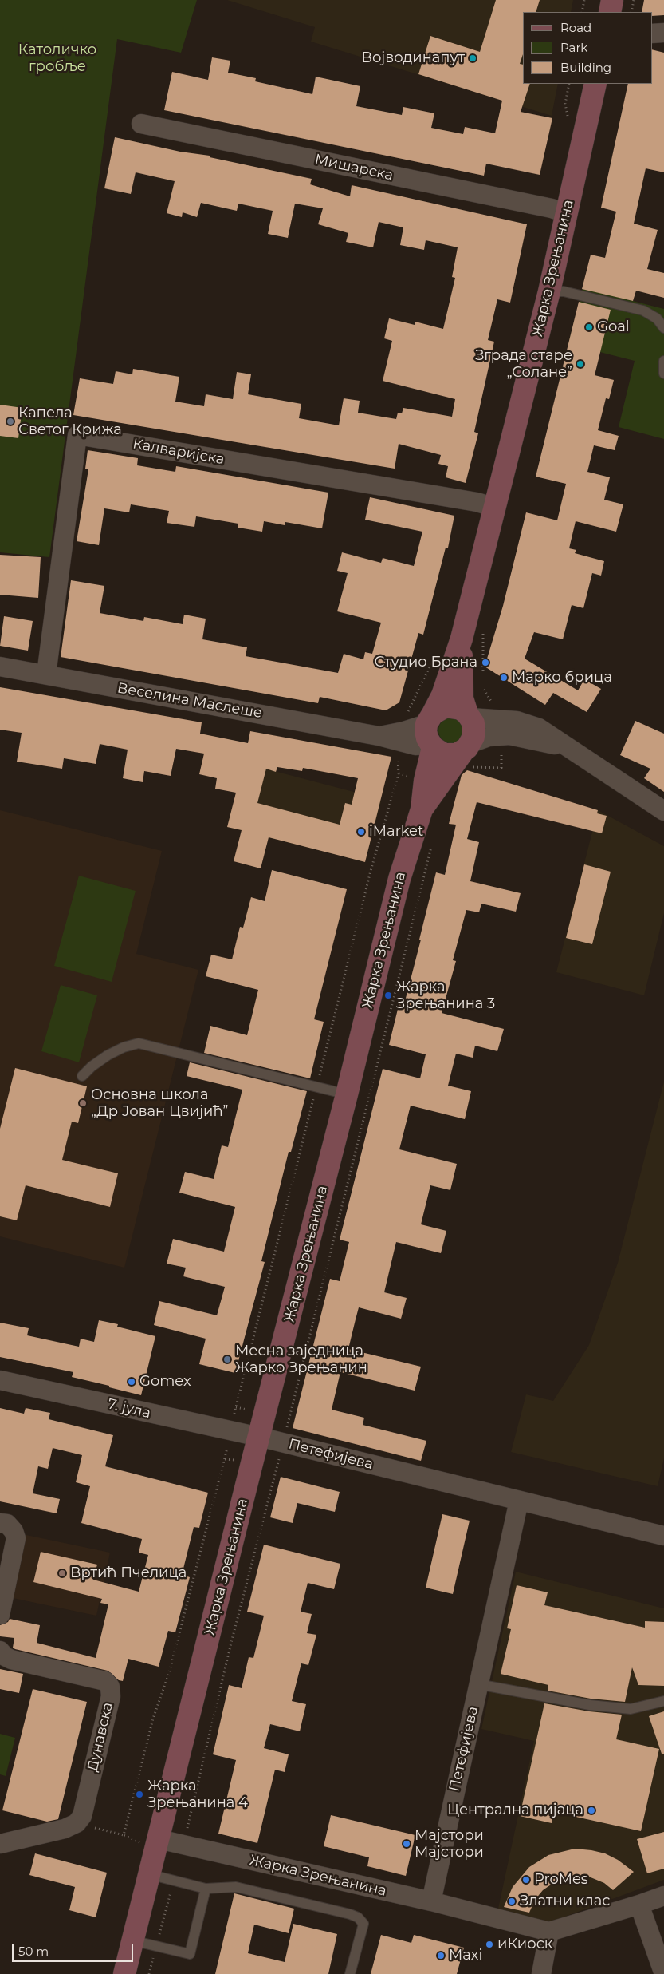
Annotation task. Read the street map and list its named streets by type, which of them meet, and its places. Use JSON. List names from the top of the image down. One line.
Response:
{"streets":{"main road":["Жарка Зрењанина"],"street":["Мишарска","Калваријска","Веселина Маслеше","7. јула","Петефијева","Дунавска"]},"crossings":[["Мишарска","Жарка Зрењанина"],["Жарка Зрењанина","Калваријска"],["Жарка Зрењанина","Веселина Маслеше"],["Жарка Зрењанина","7. јула"],["Жарка Зрењанина","Петефијева"],["Калваријска","Веселина Маслеше"],["7. јула","Петефијева"]],"parks":["Католичко гробље"],"places":["Војводинапут","Goal","Зграда старе „Солане”","Капела Светог Крижа","Студио Брана","Марко брица","iMarket","Жарка Зрењанина 3","Основна школа „Др Јован Цвијић”","Месна заједница Жарко Зрењанин","Gomex","Вртић Пчелица","Жарка Зрењанина 4","Централна пијаца","Мајстори Мајстори","ProMes","Златни клас","иКиоск","Maxi"],"legend":["Road","Park","Building"],"scale_bar":"50 m"}
